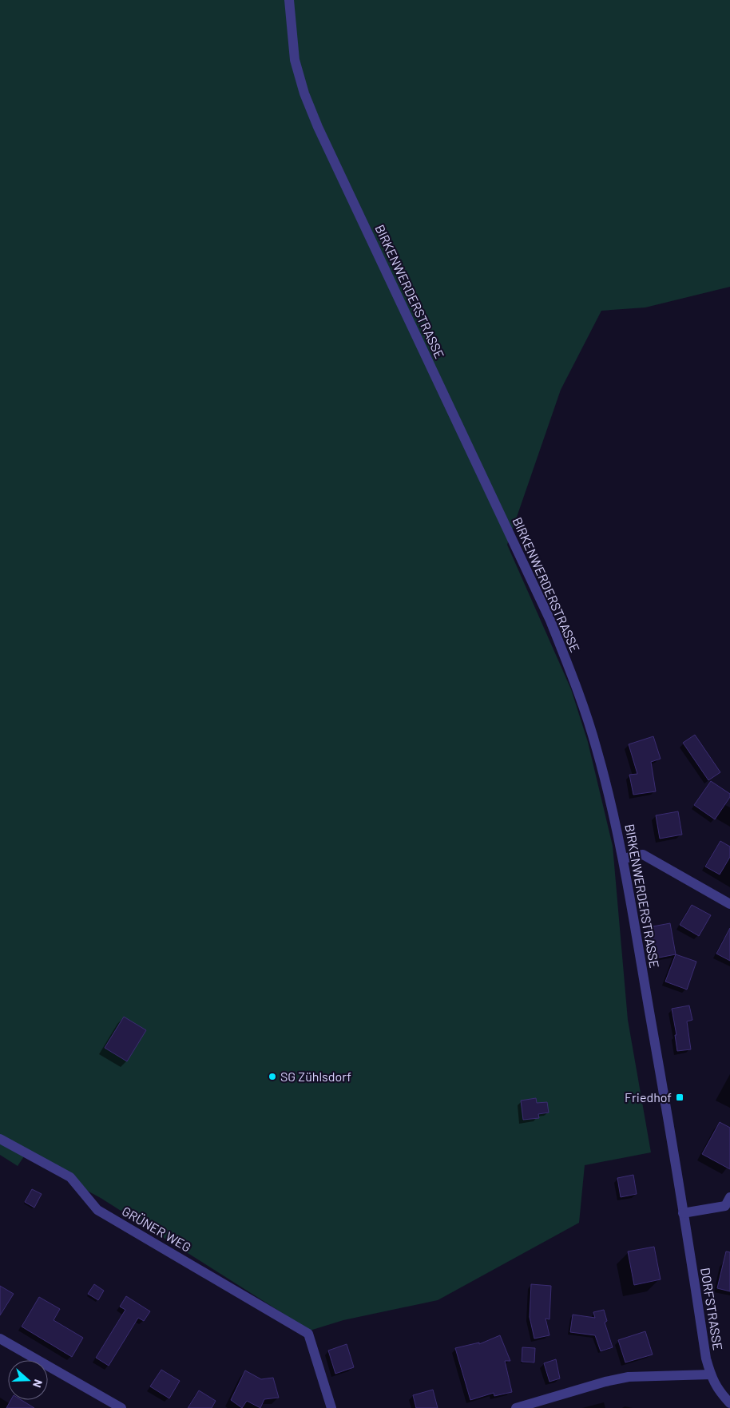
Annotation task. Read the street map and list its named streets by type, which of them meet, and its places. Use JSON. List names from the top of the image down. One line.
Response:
{"streets":{"street":["BIRKENWERDERSTRASSE","GRÜNER WEG","DORFSTRASSE"]},"crossings":[["BIRKENWERDERSTRASSE","DORFSTRASSE"]],"places":{"other":["SG Zühlsdorf"],"transit":["Friedhof"]},"north":"right"}
